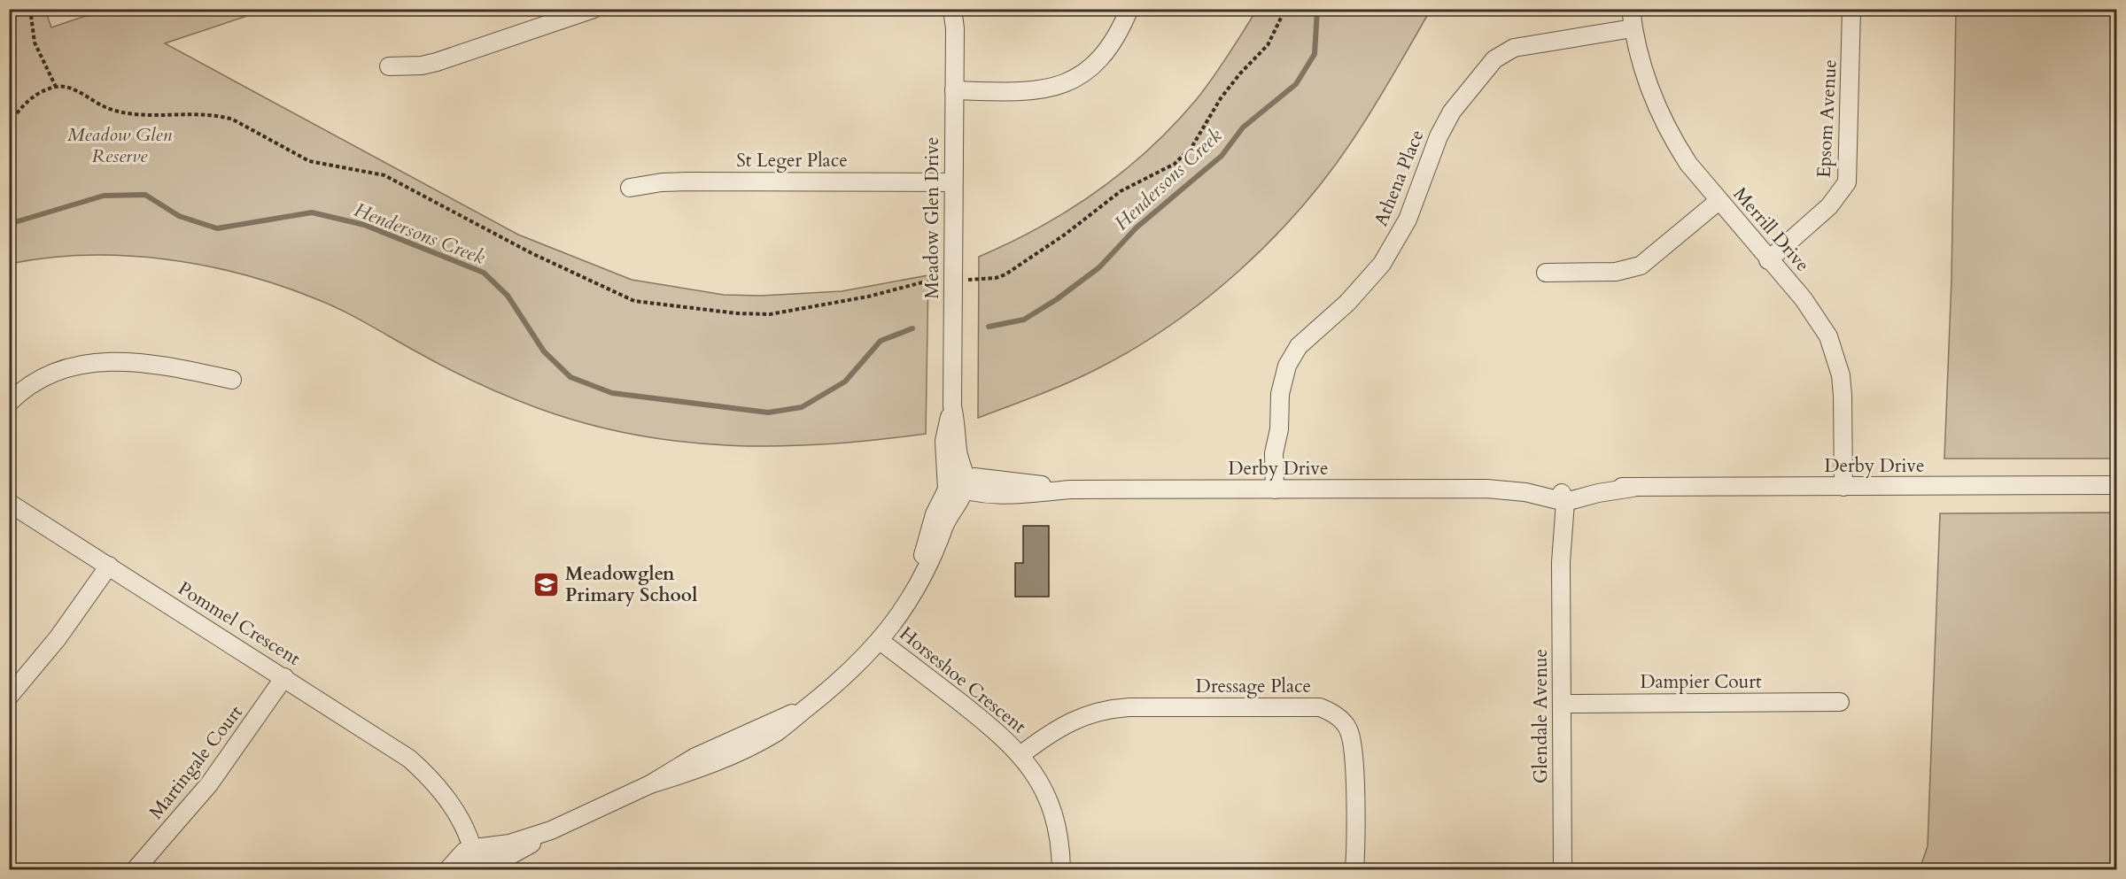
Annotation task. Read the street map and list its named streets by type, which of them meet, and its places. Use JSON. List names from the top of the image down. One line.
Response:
{"streets":{"street":["Epsom Avenue","St Leger Place","Athena Place","Meadow Glen Drive","Merrill Drive","Derby Drive","Pommel Crescent","Horseshoe Crescent","Dampier Court","Dressage Place","Glendale Avenue","Martingale Court"]},"crossings":[["Epsom Avenue","Merrill Drive"],["St Leger Place","Meadow Glen Drive"],["Athena Place","Merrill Drive"],["Athena Place","Derby Drive"],["Meadow Glen Drive","Derby Drive"],["Meadow Glen Drive","Pommel Crescent"],["Meadow Glen Drive","Horseshoe Crescent"],["Merrill Drive","Derby Drive"],["Derby Drive","Glendale Avenue"],["Pommel Crescent","Martingale Court"],["Horseshoe Crescent","Dressage Place"],["Dampier Court","Glendale Avenue"]],"water":["Hendersons Creek"],"parks":["Meadow Glen Reserve"],"places":{"school or university":["Meadowglen Primary School"]}}
